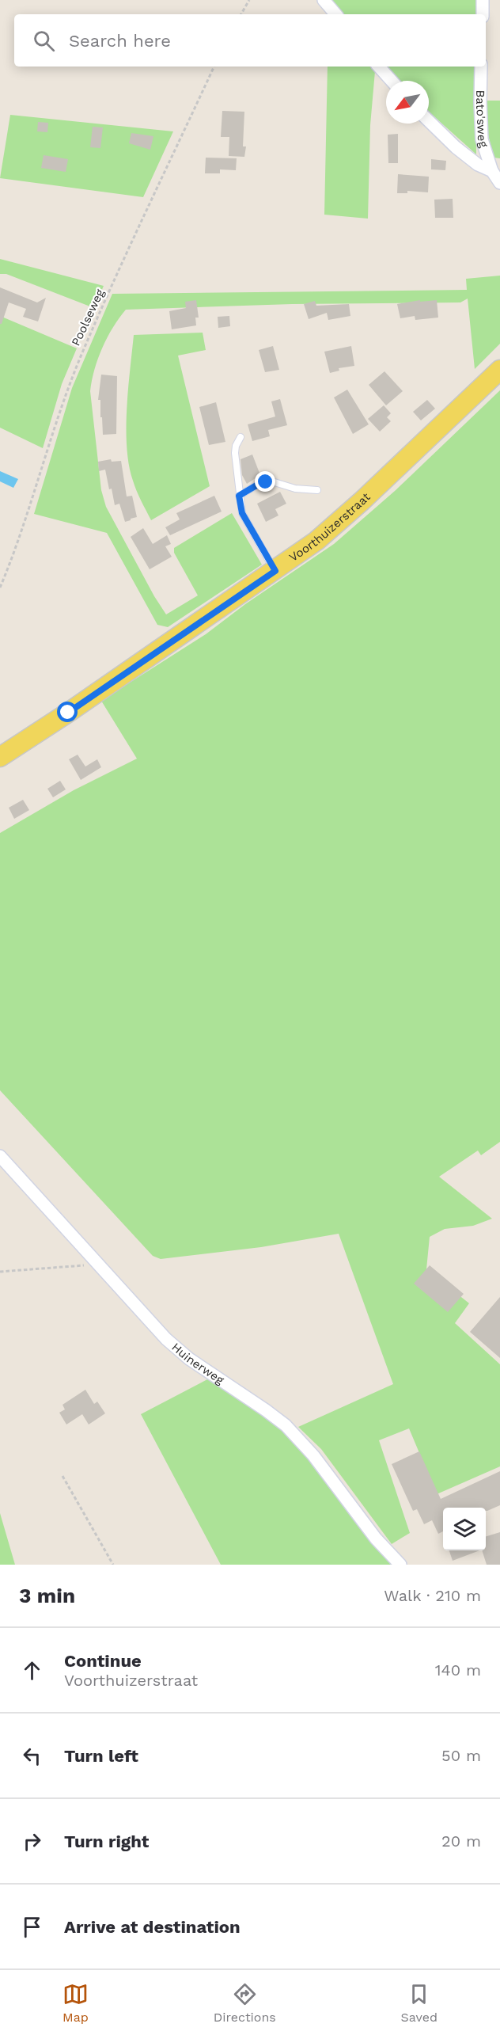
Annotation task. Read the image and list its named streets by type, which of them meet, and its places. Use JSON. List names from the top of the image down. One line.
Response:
{"streets":{"main road":["Voorthuizerstraat"],"street":["Bato'sweg","Huinerweg"],"path":["Poolseweg"]},"north":"bottom left","page":{"search":"Search here","heading":["3 min","Walk · 210 m"],"list":[["Continue","Voorthuizerstraat","140 m"],["Turn left","50 m"],["Turn right","20 m"],"Arrive at destination"],"nav":["Map","Directions","Saved"]}}
